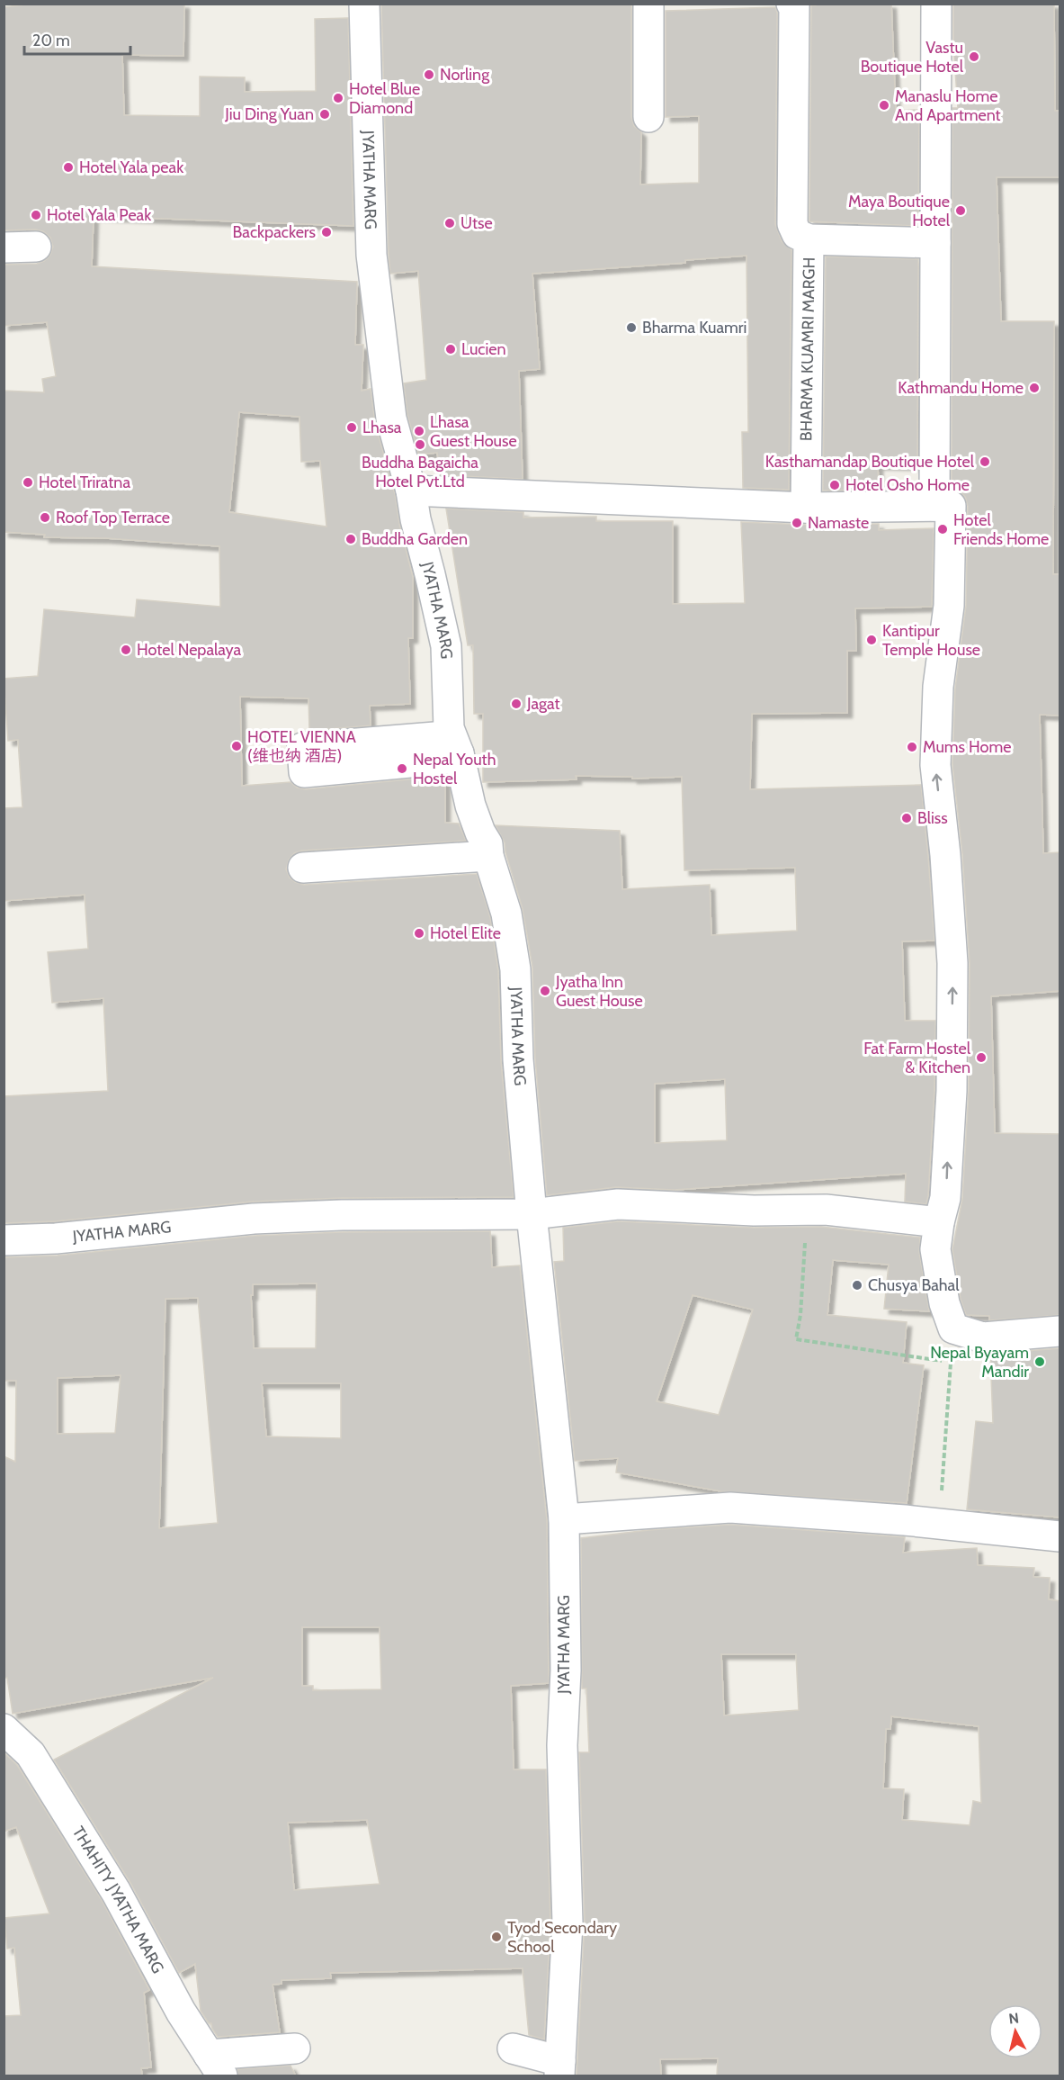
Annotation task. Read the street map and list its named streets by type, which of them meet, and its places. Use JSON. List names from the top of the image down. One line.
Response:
{"streets":{"street":["JYATHA MARG","BHARMA KUAMRI MARGH","THAHITY JYATHA MARG"]},"places":["Vastu Boutique Hotel","Norling","Hotel Blue Diamond","Manaslu Home And Apartment","Jiu Ding Yuan","Hotel Yala peak","Maya Boutique Hotel","Hotel Yala Peak","Utse","Backpackers","Bharma Kuamri","Lucien","Kathmandu Home","Lhasa","Lhasa Guest House","Buddha Bagaicha Hotel Pvt.Ltd","Kasthamandap Boutique Hotel","Hotel Triratna","Hotel Osho Home","Roof Top Terrace","Namaste","Hotel Friends Home","Buddha Garden","Kantipur Temple House","Hotel Nepalaya","Jagat","HOTEL VIENNA (维也纳 酒店)","Mums Home","Nepal Youth Hostel","Bliss","Hotel Elite","Jyatha Inn Guest House","Fat Farm Hostel & Kitchen","Chusya Bahal","Nepal Byayam Mandir","Tyod Secondary School"],"scale_bar":"20 m","north":"top"}
